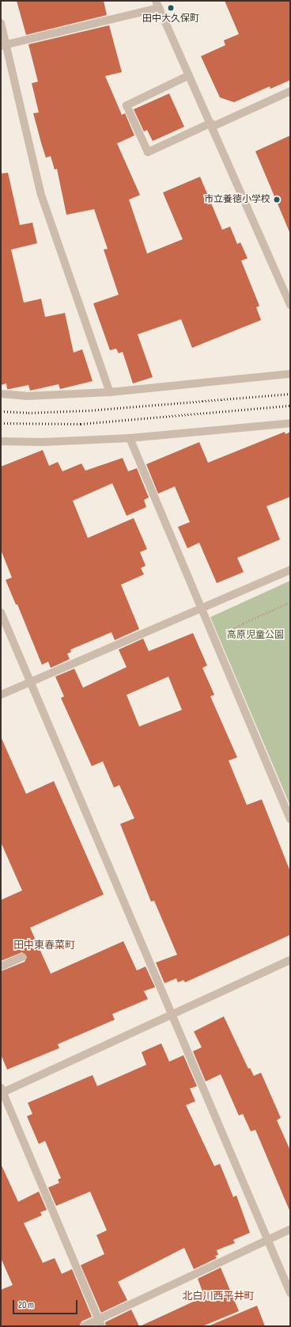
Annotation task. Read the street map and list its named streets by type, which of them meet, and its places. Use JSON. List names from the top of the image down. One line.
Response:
{"districts":["田中東春菜町","北白川西平井町"],"parks":["高原児童公園"],"places":["田中大久保町","市立養徳小学校"],"scale_bar":"20 m"}
